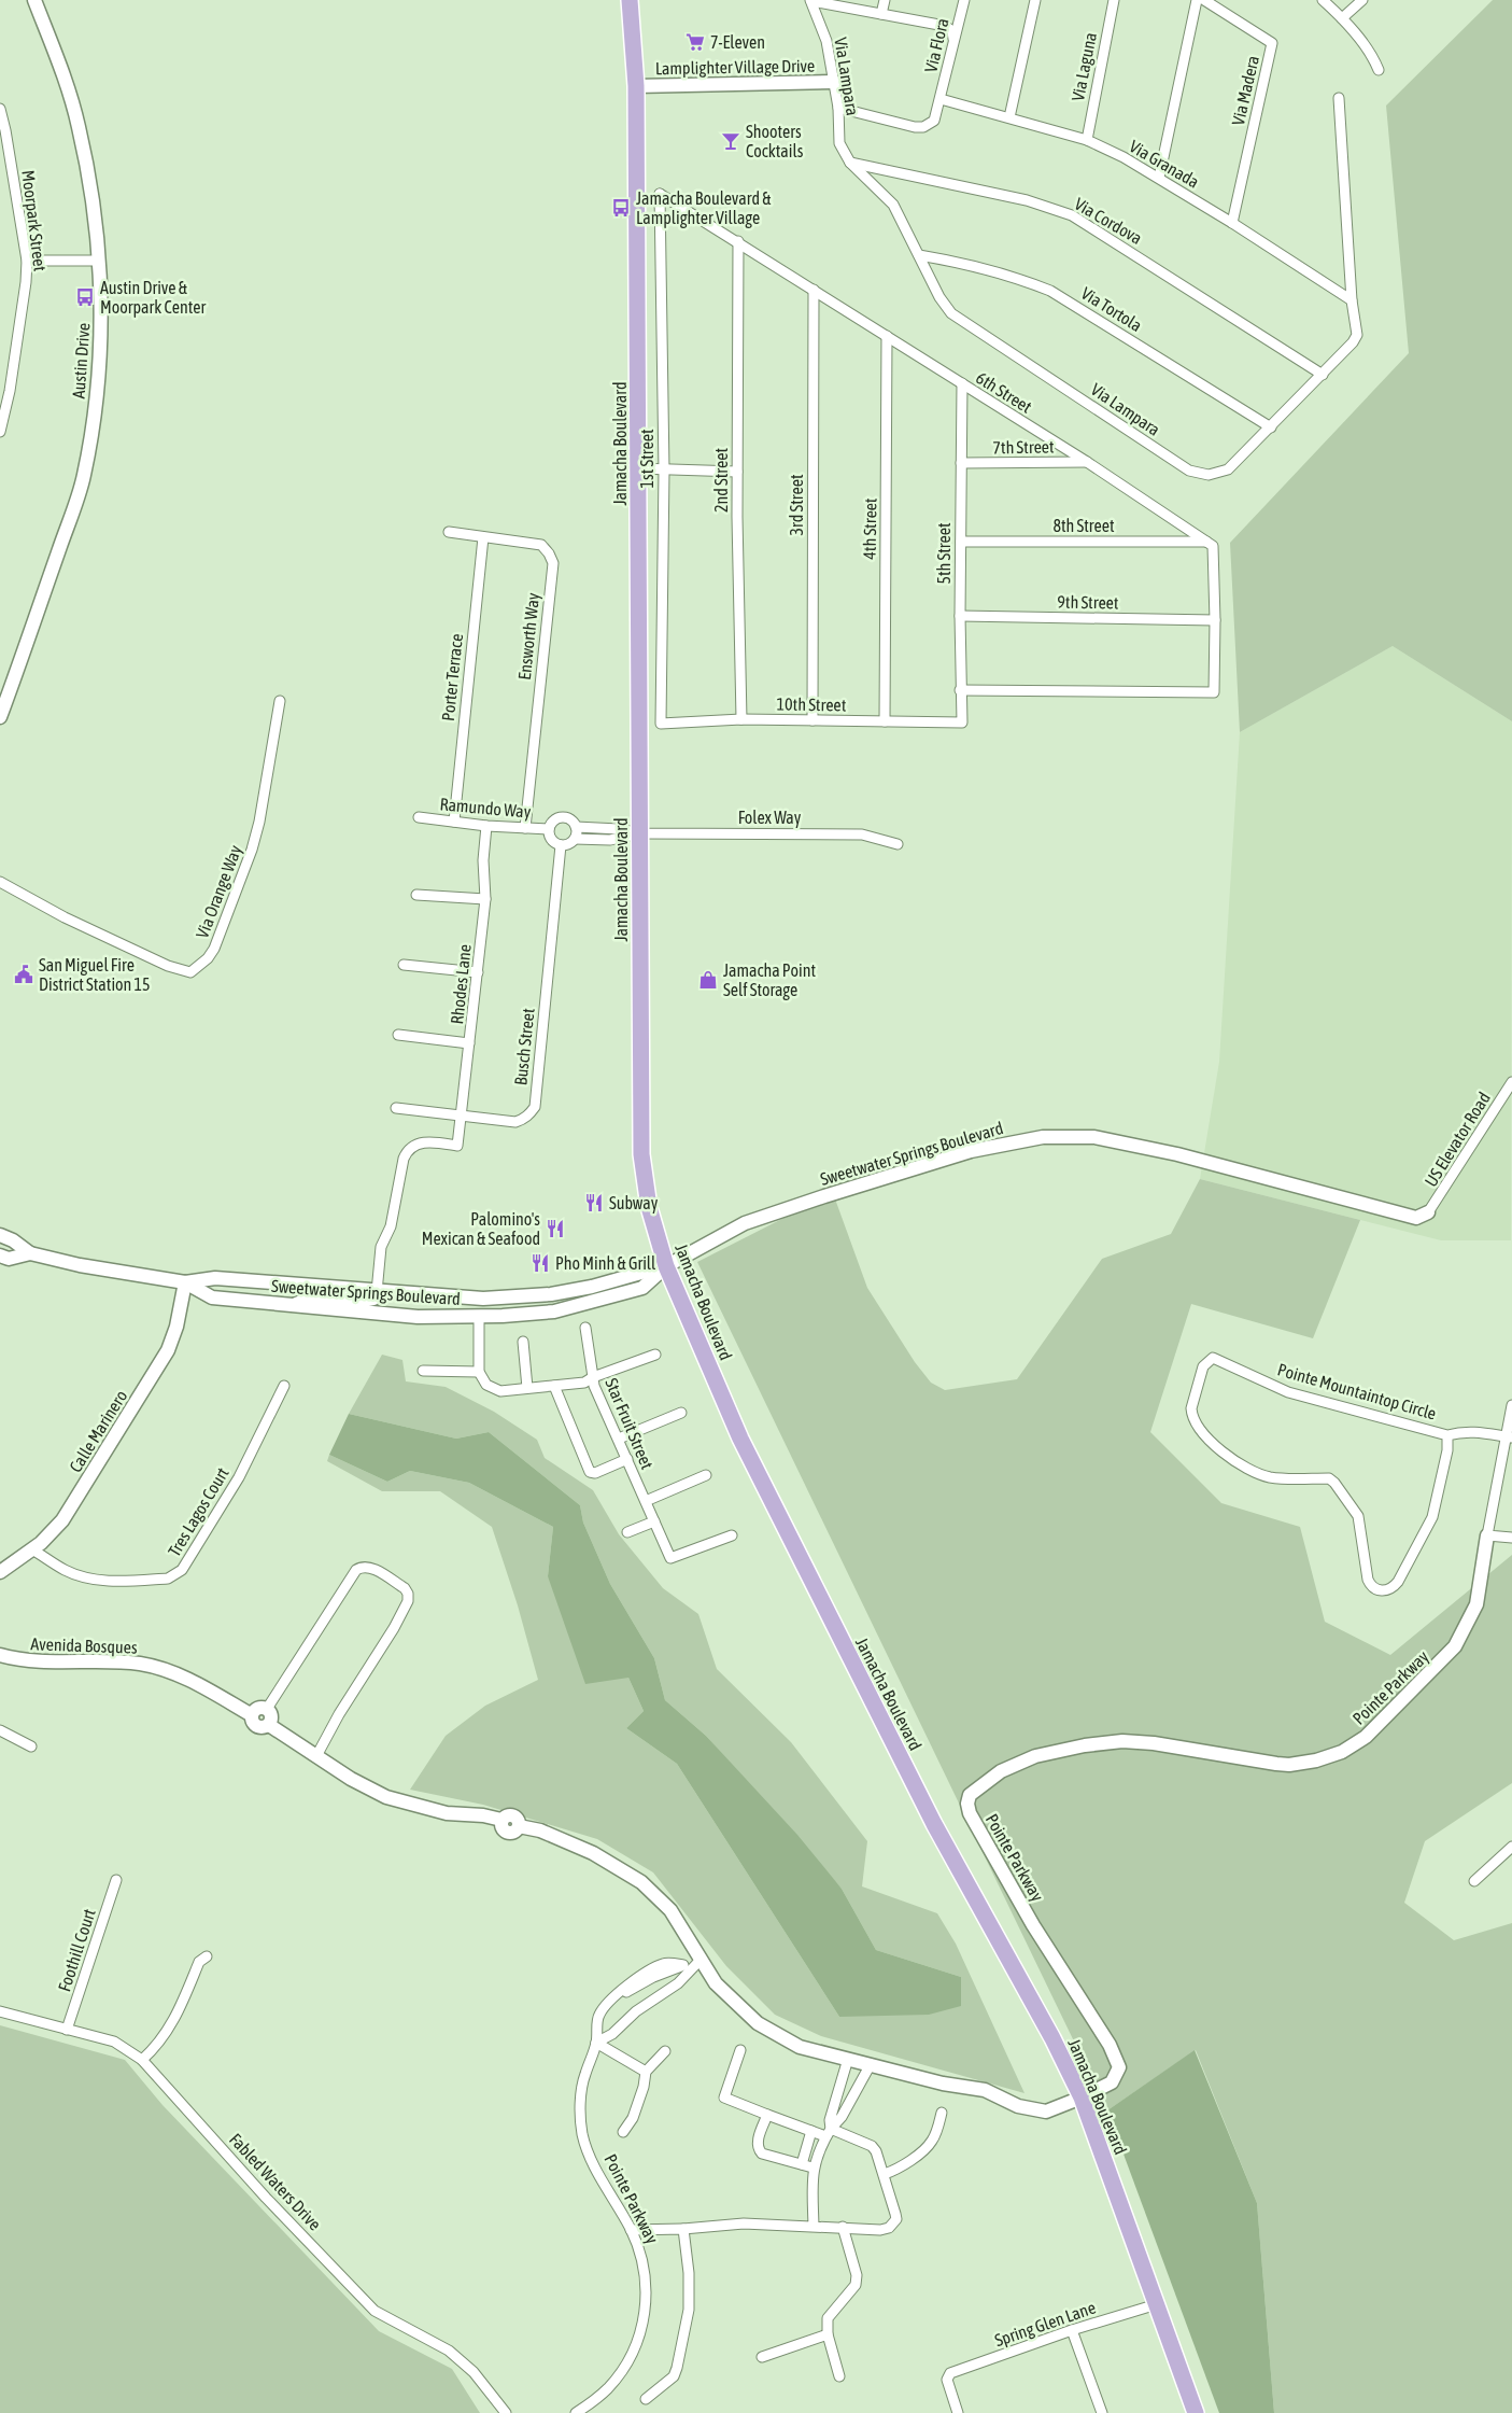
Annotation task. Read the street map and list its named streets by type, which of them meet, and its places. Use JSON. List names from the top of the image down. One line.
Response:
{"streets":{"main road":["Jamacha Boulevard"],"street":["Via Flora","Lamplighter Village Drive","Via Laguna","Via Lampara","Via Madera","Via Granada","Moorpark Street","Via Cordova","Via Tortola","Austin Drive","6th Street","7th Street","1st Street","2nd Street","3rd Street","8th Street","4th Street","5th Street","9th Street","Ensworth Way","Porter Terrace","10th Street","Ramundo Way","Folex Way","Via Orange Way","Rhodes Lane","Busch Street","US Elevator Road","Sweetwater Springs Boulevard","Pointe Mountaintop Circle","Star Fruit Street","Calle Marinero","Tres Lagos Court","Avenida Bosques","Pointe Parkway","Foothill Court","Fabled Waters Drive","Spring Glen Lane"]},"crossings":[["Via Flora","Via Granada"],["Lamplighter Village Drive","Via Lampara"],["Lamplighter Village Drive","Jamacha Boulevard"],["Via Laguna","Via Granada"],["Via Lampara","Via Granada"],["Via Lampara","Via Cordova"],["Via Lampara","Via Tortola"],["Via Madera","Via Granada"],["6th Street","7th Street"],["6th Street","1st Street"],["6th Street","2nd Street"],["6th Street","3rd Street"],["6th Street","8th Street"],["6th Street","4th Street"],["6th Street","5th Street"],["Jamacha Boulevard","Ramundo Way"],["Jamacha Boulevard","Folex Way"],["Jamacha Boulevard","Sweetwater Springs Boulevard"],["Jamacha Boulevard","Pointe Parkway"],["Jamacha Boulevard","Spring Glen Lane"],["7th Street","5th Street"],["1st Street","10th Street"],["2nd Street","10th Street"],["3rd Street","10th Street"],["8th Street","5th Street"],["4th Street","10th Street"],["5th Street","9th Street"],["5th Street","10th Street"],["Ensworth Way","Porter Terrace"],["Ensworth Way","Ramundo Way"],["Porter Terrace","Ramundo Way"],["Ramundo Way","Folex Way"],["Ramundo Way","Rhodes Lane"],["Ramundo Way","Busch Street"],["Rhodes Lane","Busch Street"],["Rhodes Lane","Sweetwater Springs Boulevard"],["US Elevator Road","Sweetwater Springs Boulevard"],["Sweetwater Springs Boulevard","Calle Marinero"],["Pointe Mountaintop Circle","Pointe Parkway"],["Calle Marinero","Tres Lagos Court"],["Foothill Court","Fabled Waters Drive"]],"places":{"supermarket":["7-Eleven"],"bar":["Shooters Cocktails"],"bus stop":["Jamacha Boulevard & Lamplighter Village","Austin Drive & Moorpark Center"],"public building":["San Miguel Fire District Station 15"],"shop":["Jamacha Point Self Storage"],"restaurant":["Subway","Palomino's Mexican & Seafood","Pho Minh & Grill"]}}
